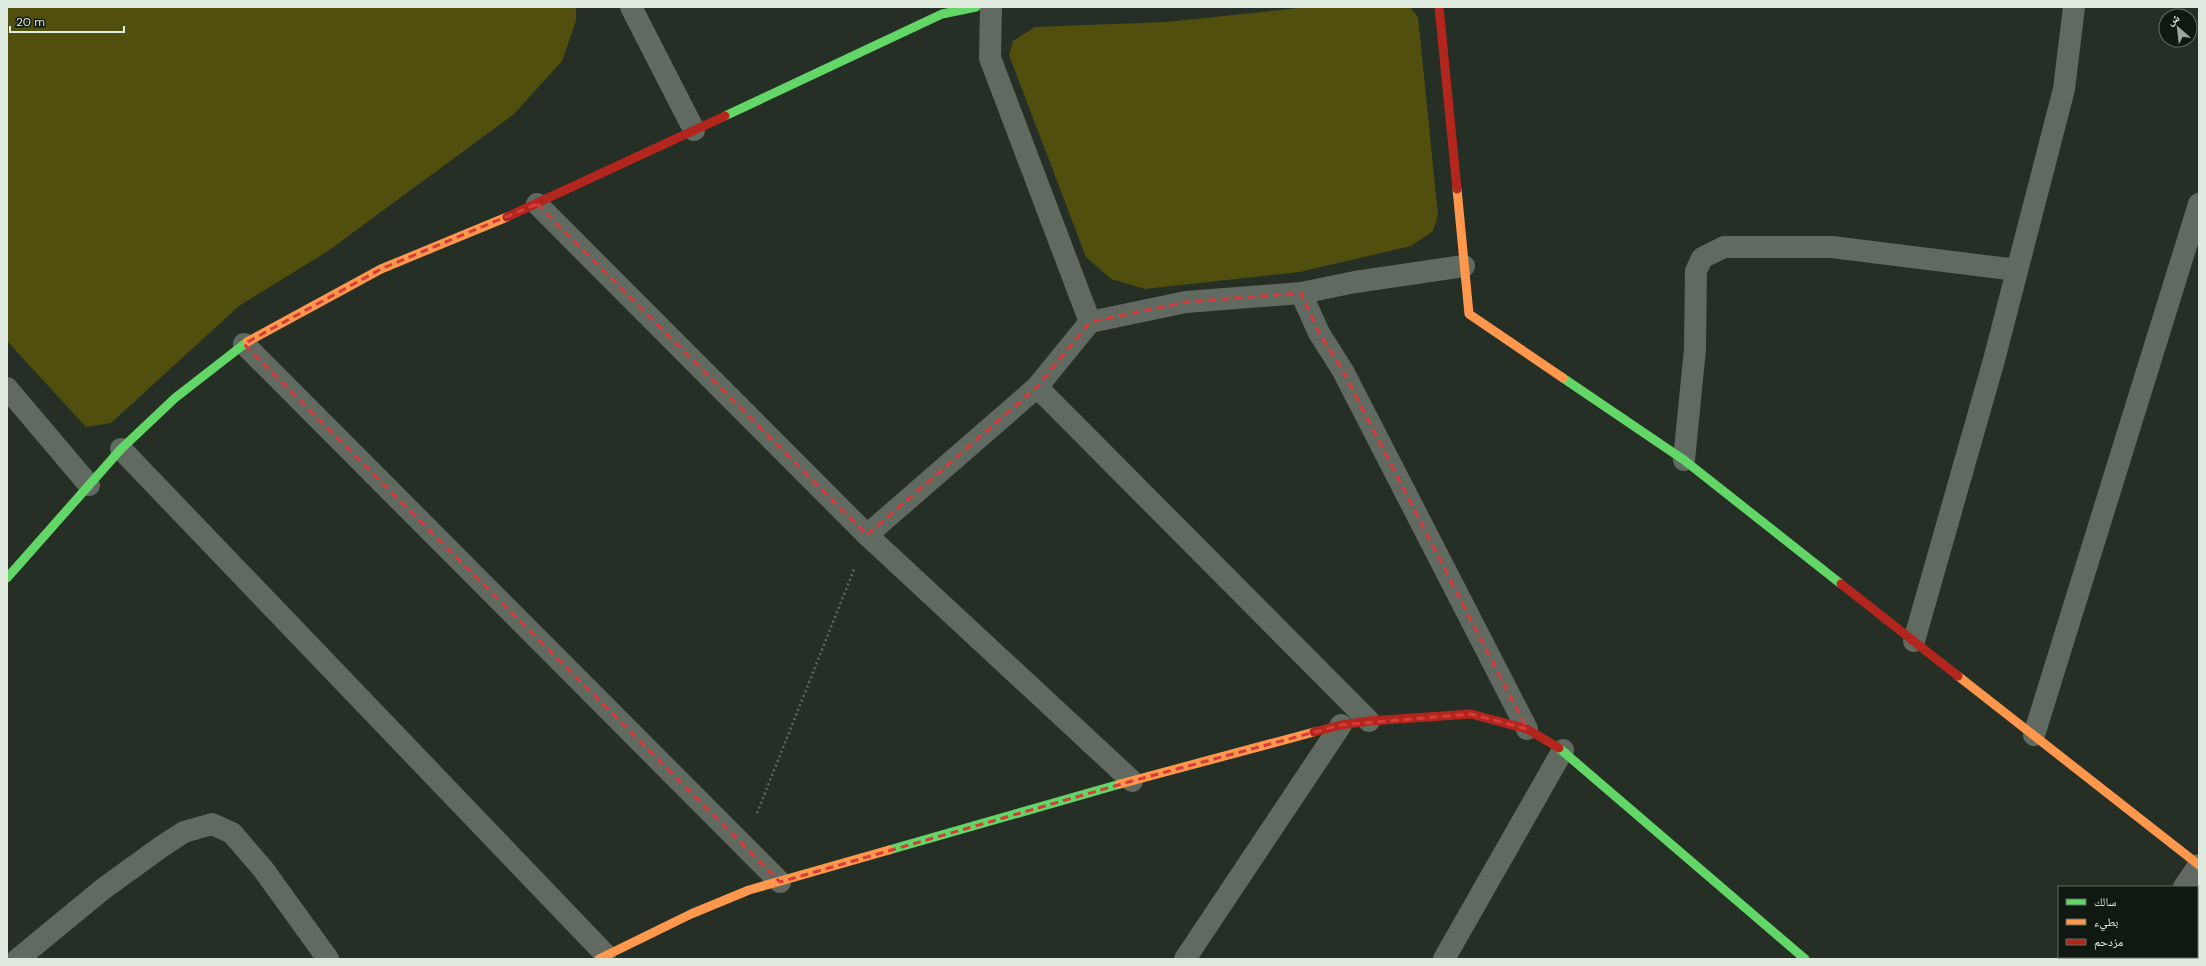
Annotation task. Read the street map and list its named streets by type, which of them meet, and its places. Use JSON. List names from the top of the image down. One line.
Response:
{"legend":["سالك","بطيء","مزدحم"],"scale_bar":"20 m","north":"top left"}
